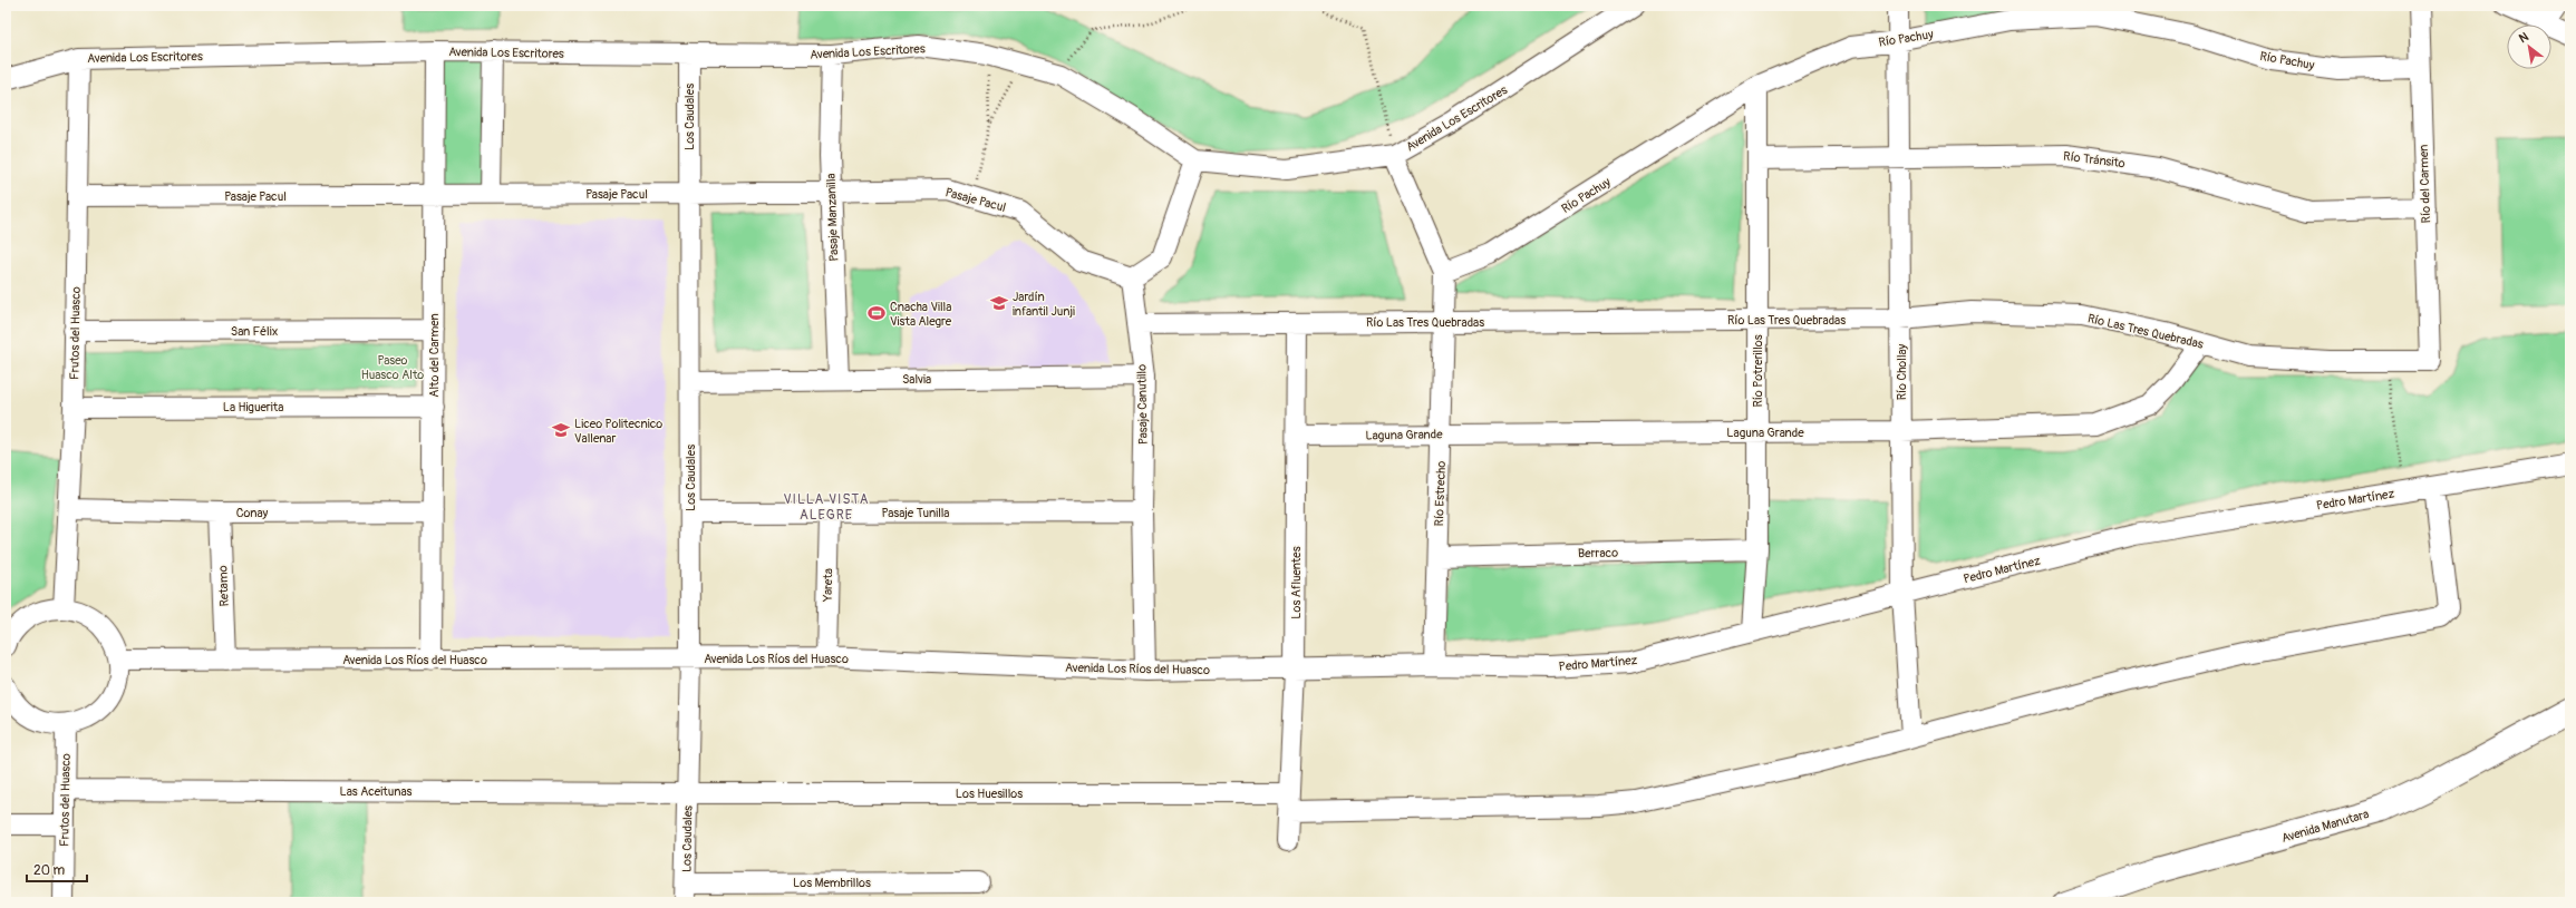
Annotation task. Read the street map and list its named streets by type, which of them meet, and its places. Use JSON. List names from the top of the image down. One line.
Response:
{"streets":{"main road":["Avenida Manutara"],"street":["Río Pachuy","Avenida Los Escritores","Los Caudales","Río Tránsito","Río del Carmen","Pasaje Pacul","Pasaje Manzanilla","Río Las Tres Quebradas","San Félix","Frutos del Huasco","Alto del Carmen","Río Potrerillos","Río Chollay","Salvia","Pasaje Canutillo","La Higuerita","Laguna Grande","Río Estrecho","Pedro Martínez","Conay","Pasaje Tunilla","Berraco","Los Afluentes","Yareta","Retamo","Avenida Los Ríos del Huasco","Las Aceitunas","Los Huesillos","Los Membrillos"]},"crossings":[["Río Pachuy","Río del Carmen"],["Río Pachuy","Río Potrerillos"],["Río Pachuy","Río Chollay"],["Avenida Los Escritores","Los Caudales"],["Avenida Los Escritores","Pasaje Manzanilla"],["Avenida Los Escritores","Frutos del Huasco"],["Avenida Los Escritores","Alto del Carmen"],["Los Caudales","Pasaje Pacul"],["Los Caudales","Salvia"],["Los Caudales","Pasaje Tunilla"],["Los Caudales","Avenida Los Ríos del Huasco"],["Los Caudales","Las Aceitunas"],["Los Caudales","Los Huesillos"],["Los Caudales","Los Membrillos"],["Río Tránsito","Río del Carmen"],["Río Tránsito","Río Potrerillos"],["Río Tránsito","Río Chollay"],["Río del Carmen","Río Las Tres Quebradas"],["Pasaje Pacul","Pasaje Manzanilla"],["Pasaje Pacul","Frutos del Huasco"],["Pasaje Pacul","Alto del Carmen"],["Pasaje Pacul","Pasaje Canutillo"],["Pasaje Manzanilla","Salvia"],["Río Las Tres Quebradas","Río Potrerillos"],["Río Las Tres Quebradas","Río Chollay"],["Río Las Tres Quebradas","Pasaje Canutillo"],["Río Las Tres Quebradas","Laguna Grande"],["Río Las Tres Quebradas","Río Estrecho"],["Río Las Tres Quebradas","Los Afluentes"],["San Félix","Frutos del Huasco"],["San Félix","Alto del Carmen"],["Frutos del Huasco","La Higuerita"],["Frutos del Huasco","Conay"],["Frutos del Huasco","Las Aceitunas"],["Alto del Carmen","La Higuerita"],["Alto del Carmen","Conay"],["Alto del Carmen","Avenida Los Ríos del Huasco"],["Río Potrerillos","Laguna Grande"],["Río Potrerillos","Pedro Martínez"],["Río Potrerillos","Berraco"],["Río Chollay","Laguna Grande"],["Río Chollay","Pedro Martínez"],["Río Chollay","Los Huesillos"],["Salvia","Pasaje Canutillo"],["Pasaje Canutillo","Pasaje Tunilla"],["Pasaje Canutillo","Avenida Los Ríos del Huasco"],["Laguna Grande","Río Estrecho"],["Laguna Grande","Los Afluentes"],["Río Estrecho","Pedro Martínez"],["Río Estrecho","Berraco"],["Río Estrecho","Avenida Los Ríos del Huasco"],["Pedro Martínez","Avenida Los Ríos del Huasco"],["Pedro Martínez","Los Huesillos"],["Conay","Retamo"],["Pasaje Tunilla","Yareta"],["Los Afluentes","Avenida Los Ríos del Huasco"],["Los Afluentes","Los Huesillos"],["Yareta","Avenida Los Ríos del Huasco"],["Retamo","Avenida Los Ríos del Huasco"],["Las Aceitunas","Los Huesillos"]],"districts":["VILLA VISTA ALEGRE"],"parks":["Paseo Huasco Alto"],"places":{"school or university":["Jardín infantil Junji","Liceo Politecnico Vallenar"],"sports":["Cnacha Villa Vista Alegre"]},"scale_bar":"20 m","north":"top left"}
